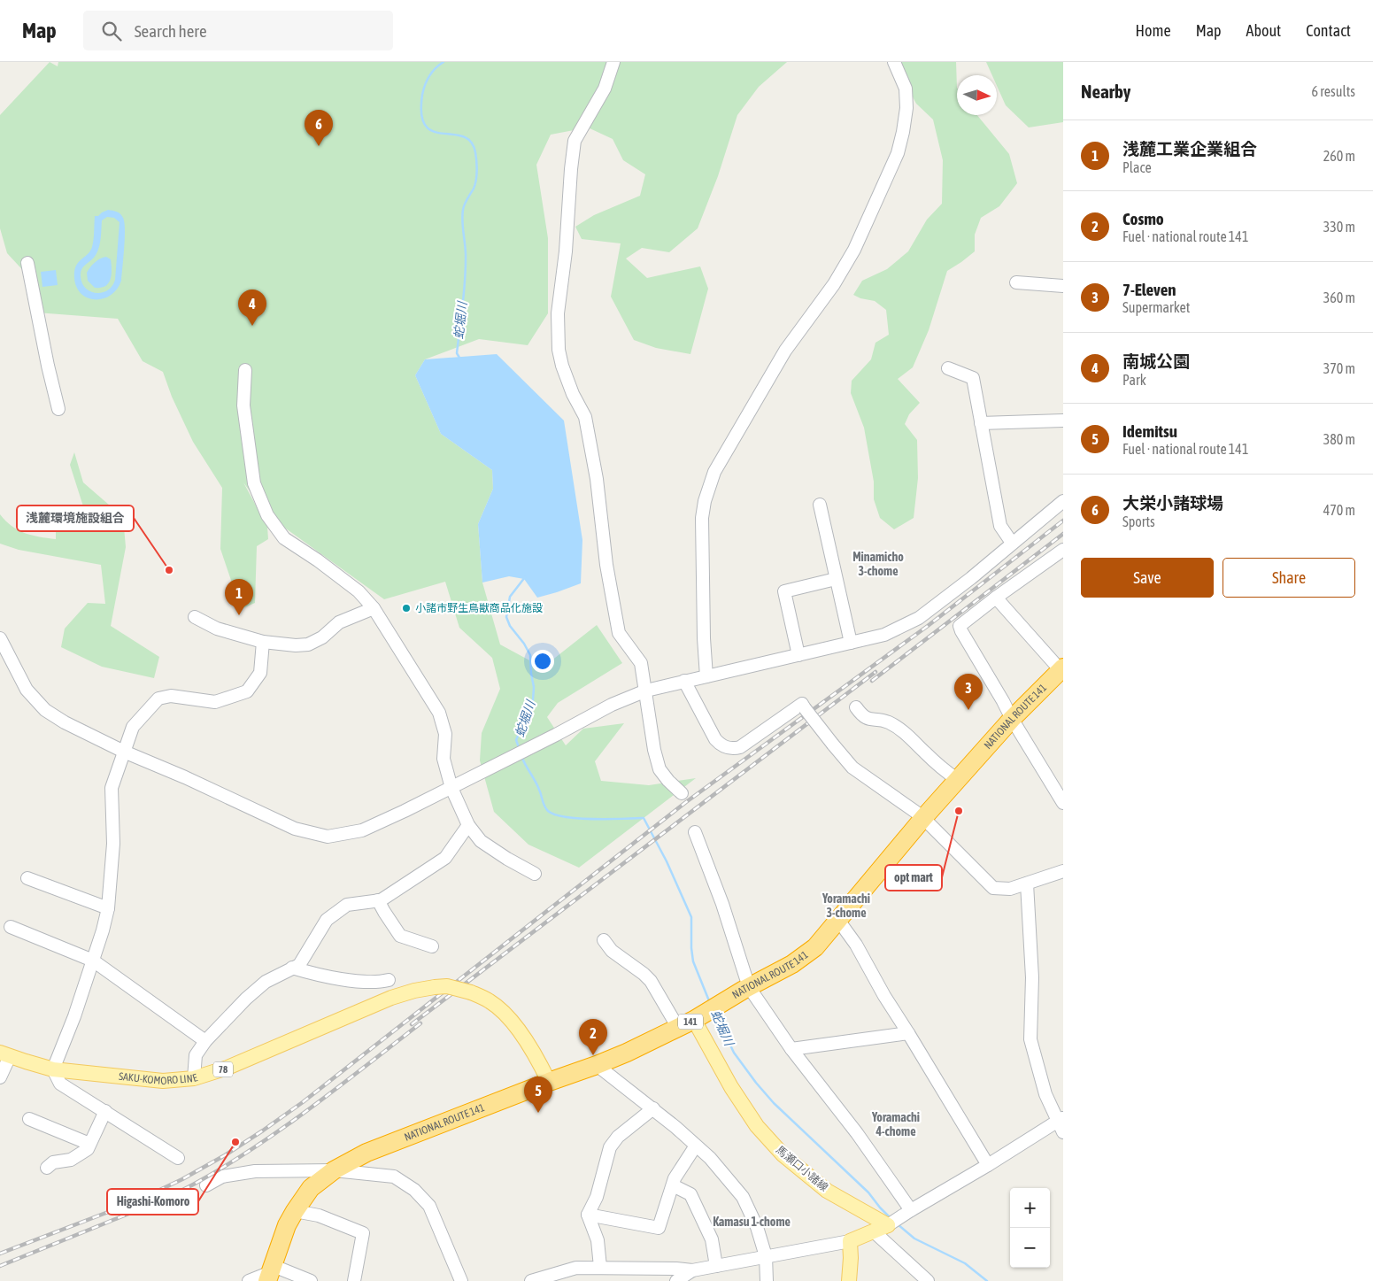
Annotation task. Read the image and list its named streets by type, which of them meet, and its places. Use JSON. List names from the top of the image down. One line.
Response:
{"streets":{"highway":["NATIONAL ROUTE 141","141"],"main road":["78","SAKU-KOMORO LINE","馬瀬口小諸線"]},"crossings":[["NATIONAL ROUTE 141","SAKU-KOMORO LINE"],["NATIONAL ROUTE 141","馬瀬口小諸線"]],"districts":["Minamicho 3-chome","Yoramachi 3-chome","Yoramachi 4-chome","Kamasu 1-chome"],"water":["蛇堀川"],"places":["浅麓環境施設組合","小諸市野生鳥獣商品化施設","opt mart","Higashi-Komoro"],"north":"right","page":{"header":"Map","search":"Search here","nav":["Home","Map","About","Contact"],"heading":["Nearby","6 results"],"pins":["6","4","1","3","2","5"],"list":[{"mark":"1","name":"浅麓工業企業組合","note":"Place","value":"260 m"},{"mark":"2","name":"Cosmo","note":"Fuel · national route 141","value":"330 m"},{"mark":"3","name":"7-Eleven","note":"Supermarket","value":"360 m"},{"mark":"4","name":"南城公園","note":"Park","value":"370 m"},{"mark":"5","name":"Idemitsu","note":"Fuel · national route 141","value":"380 m"},{"mark":"6","name":"大栄小諸球場","note":"Sports","value":"470 m"}],"buttons":["Save","Share"],"map_buttons":["+","−"]}}
